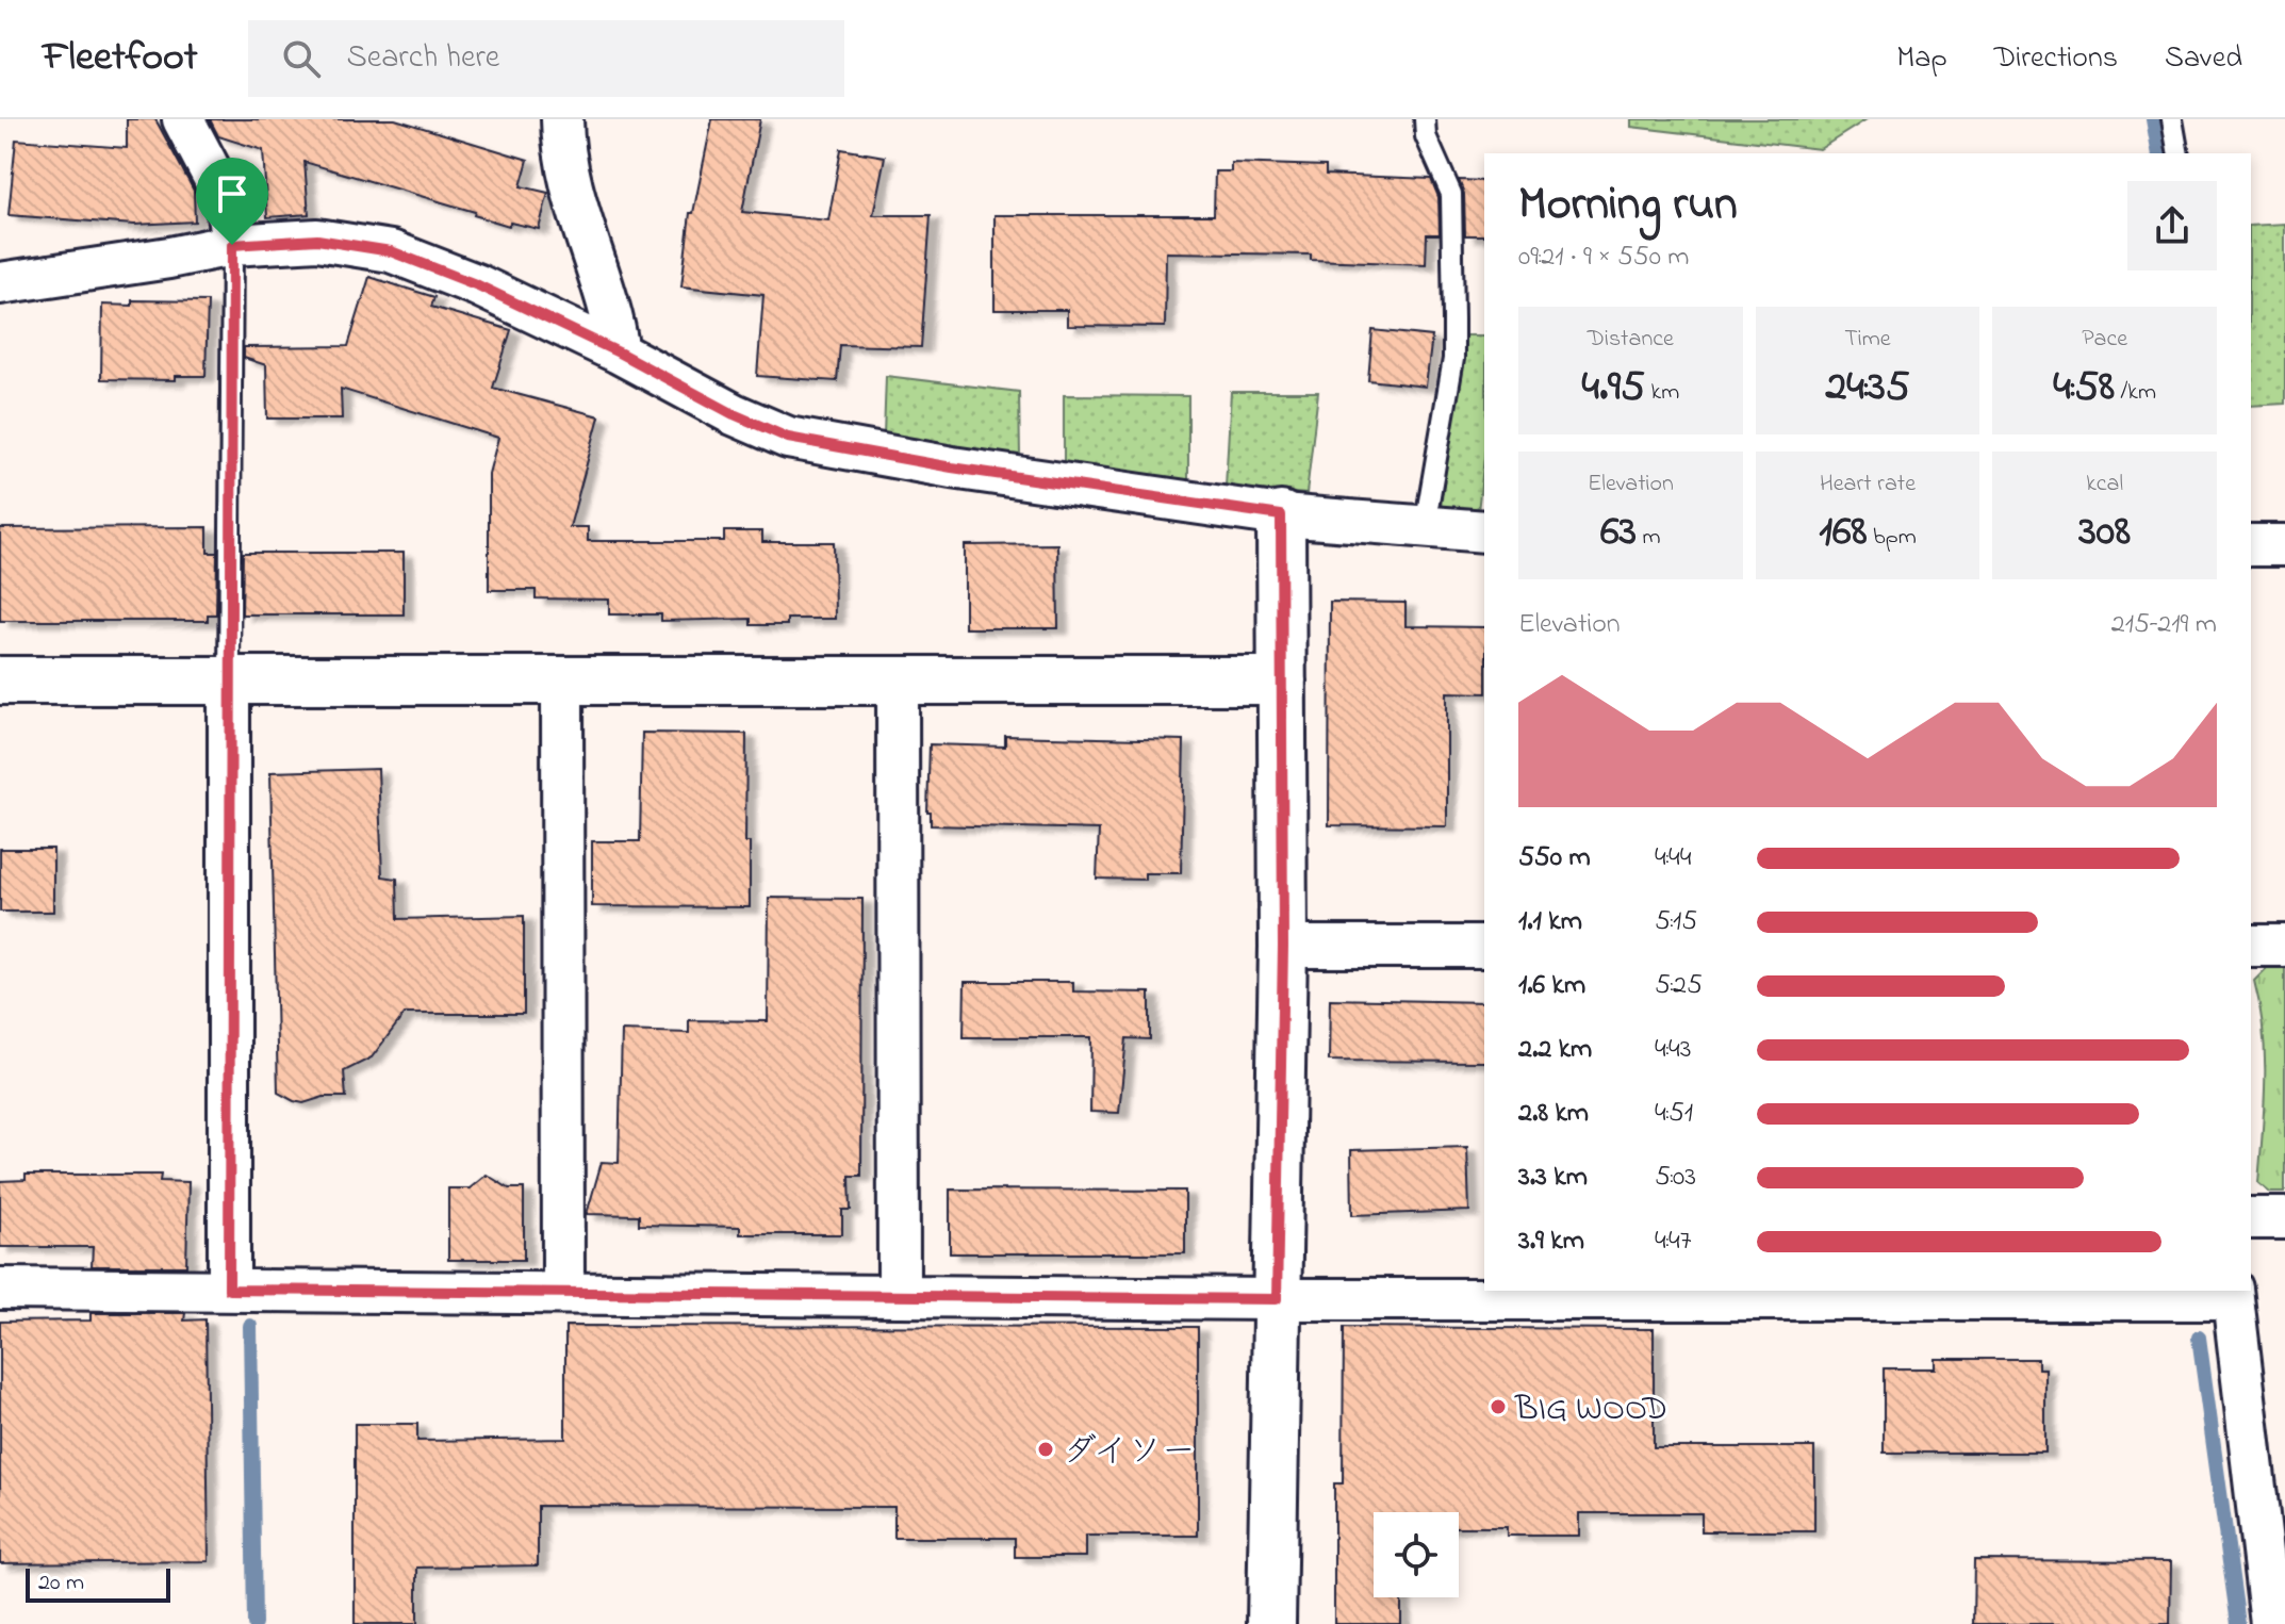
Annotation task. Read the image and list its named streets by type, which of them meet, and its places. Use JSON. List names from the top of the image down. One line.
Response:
{"places":["BIG WOOD","ダイソー"],"scale_bar":"20 m","page":{"header":"Fleetfoot","search":"Search here","nav":["Map","Directions","Saved"],"heading":["Morning run","09:21 · 9 × 550 m"],"stats":[["Distance","4.95 km"],["Time","24:35"],["Pace","4:58 /km"],["Elevation","63 m"],["Heart rate","168 bpm"],["kcal","308"]],"chart":["Elevation","215–219 m"],"list":[{"name":"550 m","note":"4:44"},{"name":"1.1 km","note":"5:15"},{"name":"1.6 km","note":"5:25"},{"name":"2.2 km","note":"4:43"},{"name":"2.8 km","note":"4:51"},{"name":"3.3 km","note":"5:03"},{"name":"3.9 km","note":"4:47"}],"scale":"20 m"}}
